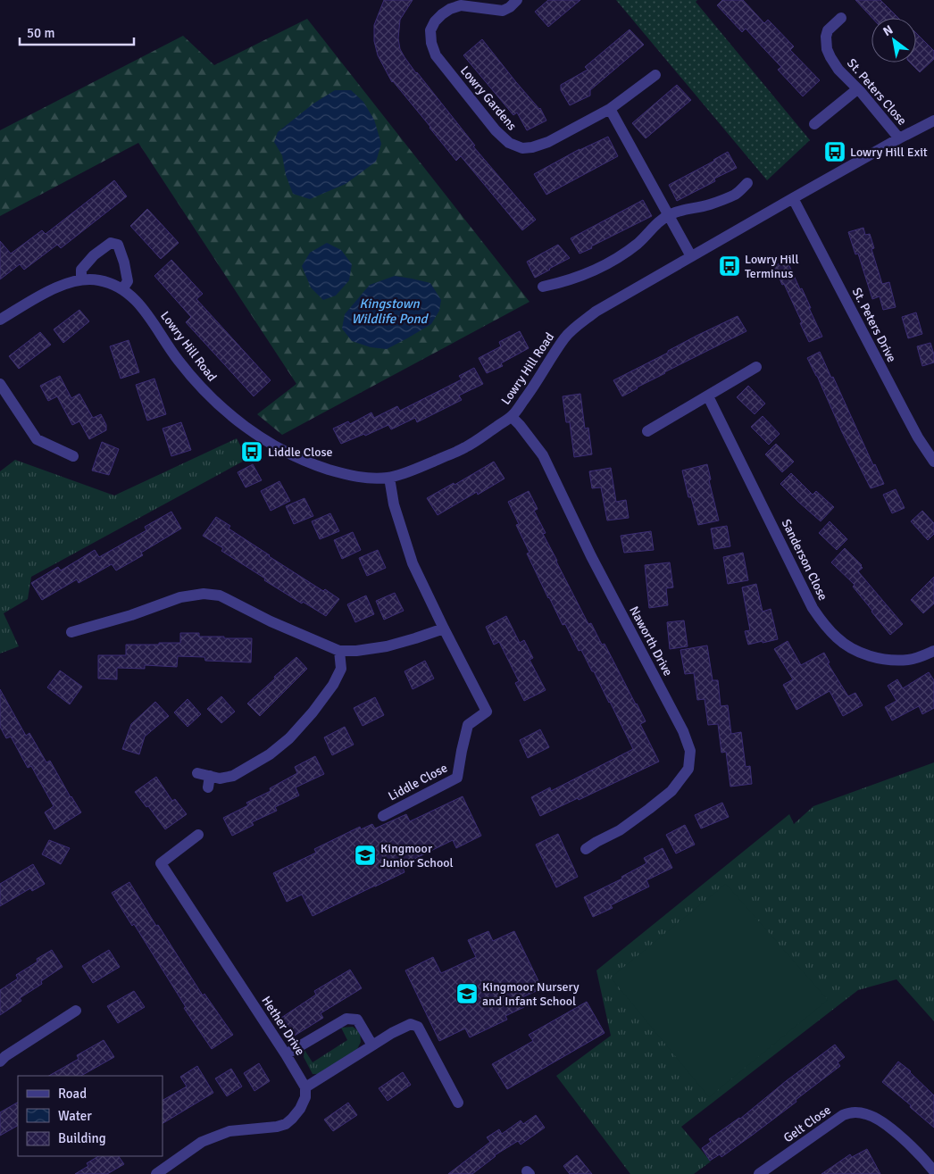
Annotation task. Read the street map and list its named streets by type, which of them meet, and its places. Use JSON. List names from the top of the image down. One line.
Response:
{"streets":{"street":["St. Peters Close","Lowry Gardens","St. Peters Drive","Lowry Hill Road","Sanderson Close","Naworth Drive","Liddle Close","Hether Drive","Gelt Close"]},"crossings":[["St. Peters Close","Lowry Hill Road"],["St. Peters Drive","Lowry Hill Road"],["Lowry Hill Road","Naworth Drive"],["Lowry Hill Road","Liddle Close"]],"water":["Kingstown Wildlife Pond"],"places":{"bus stop":["Lowry Hill Exit","Lowry Hill Terminus","Liddle Close"],"school or university":["Kingmoor Junior School","Kingmoor Nursery and Infant School"]},"legend":["Road","Water","Building"],"scale_bar":"50 m","north":"top left"}
